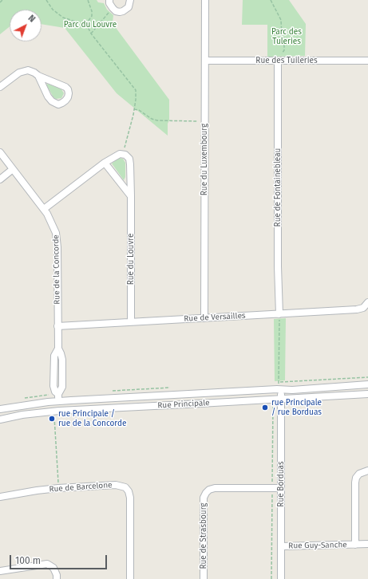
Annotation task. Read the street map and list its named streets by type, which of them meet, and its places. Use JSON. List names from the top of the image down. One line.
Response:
{"streets":{"street":["Rue des Tuileries","Rue du Luxembourg","Rue de Fontainebleau","Rue du Louvre","Rue de la Concorde","Rue de Versailles","Rue Principale","Rue Borduas","Rue de Barcelone","Rue de Strasbourg","Rue Guy-Sanche"]},"crossings":[["Rue des Tuileries","Rue du Luxembourg"],["Rue des Tuileries","Rue de Fontainebleau"],["Rue du Luxembourg","Rue de Versailles"],["Rue de Fontainebleau","Rue de Versailles"],["Rue du Louvre","Rue de la Concorde"],["Rue du Louvre","Rue de Versailles"],["Rue de la Concorde","Rue de Versailles"],["Rue de la Concorde","Rue Principale"],["Rue Principale","Rue Borduas"],["Rue Borduas","Rue de Strasbourg"],["Rue Borduas","Rue Guy-Sanche"]],"parks":["Parc du Louvre","Parc des Tuleries"],"places":["rue Principale / rue Borduas","rue Principale / rue de la Concorde"],"scale_bar":"100 m","north":"top right"}
